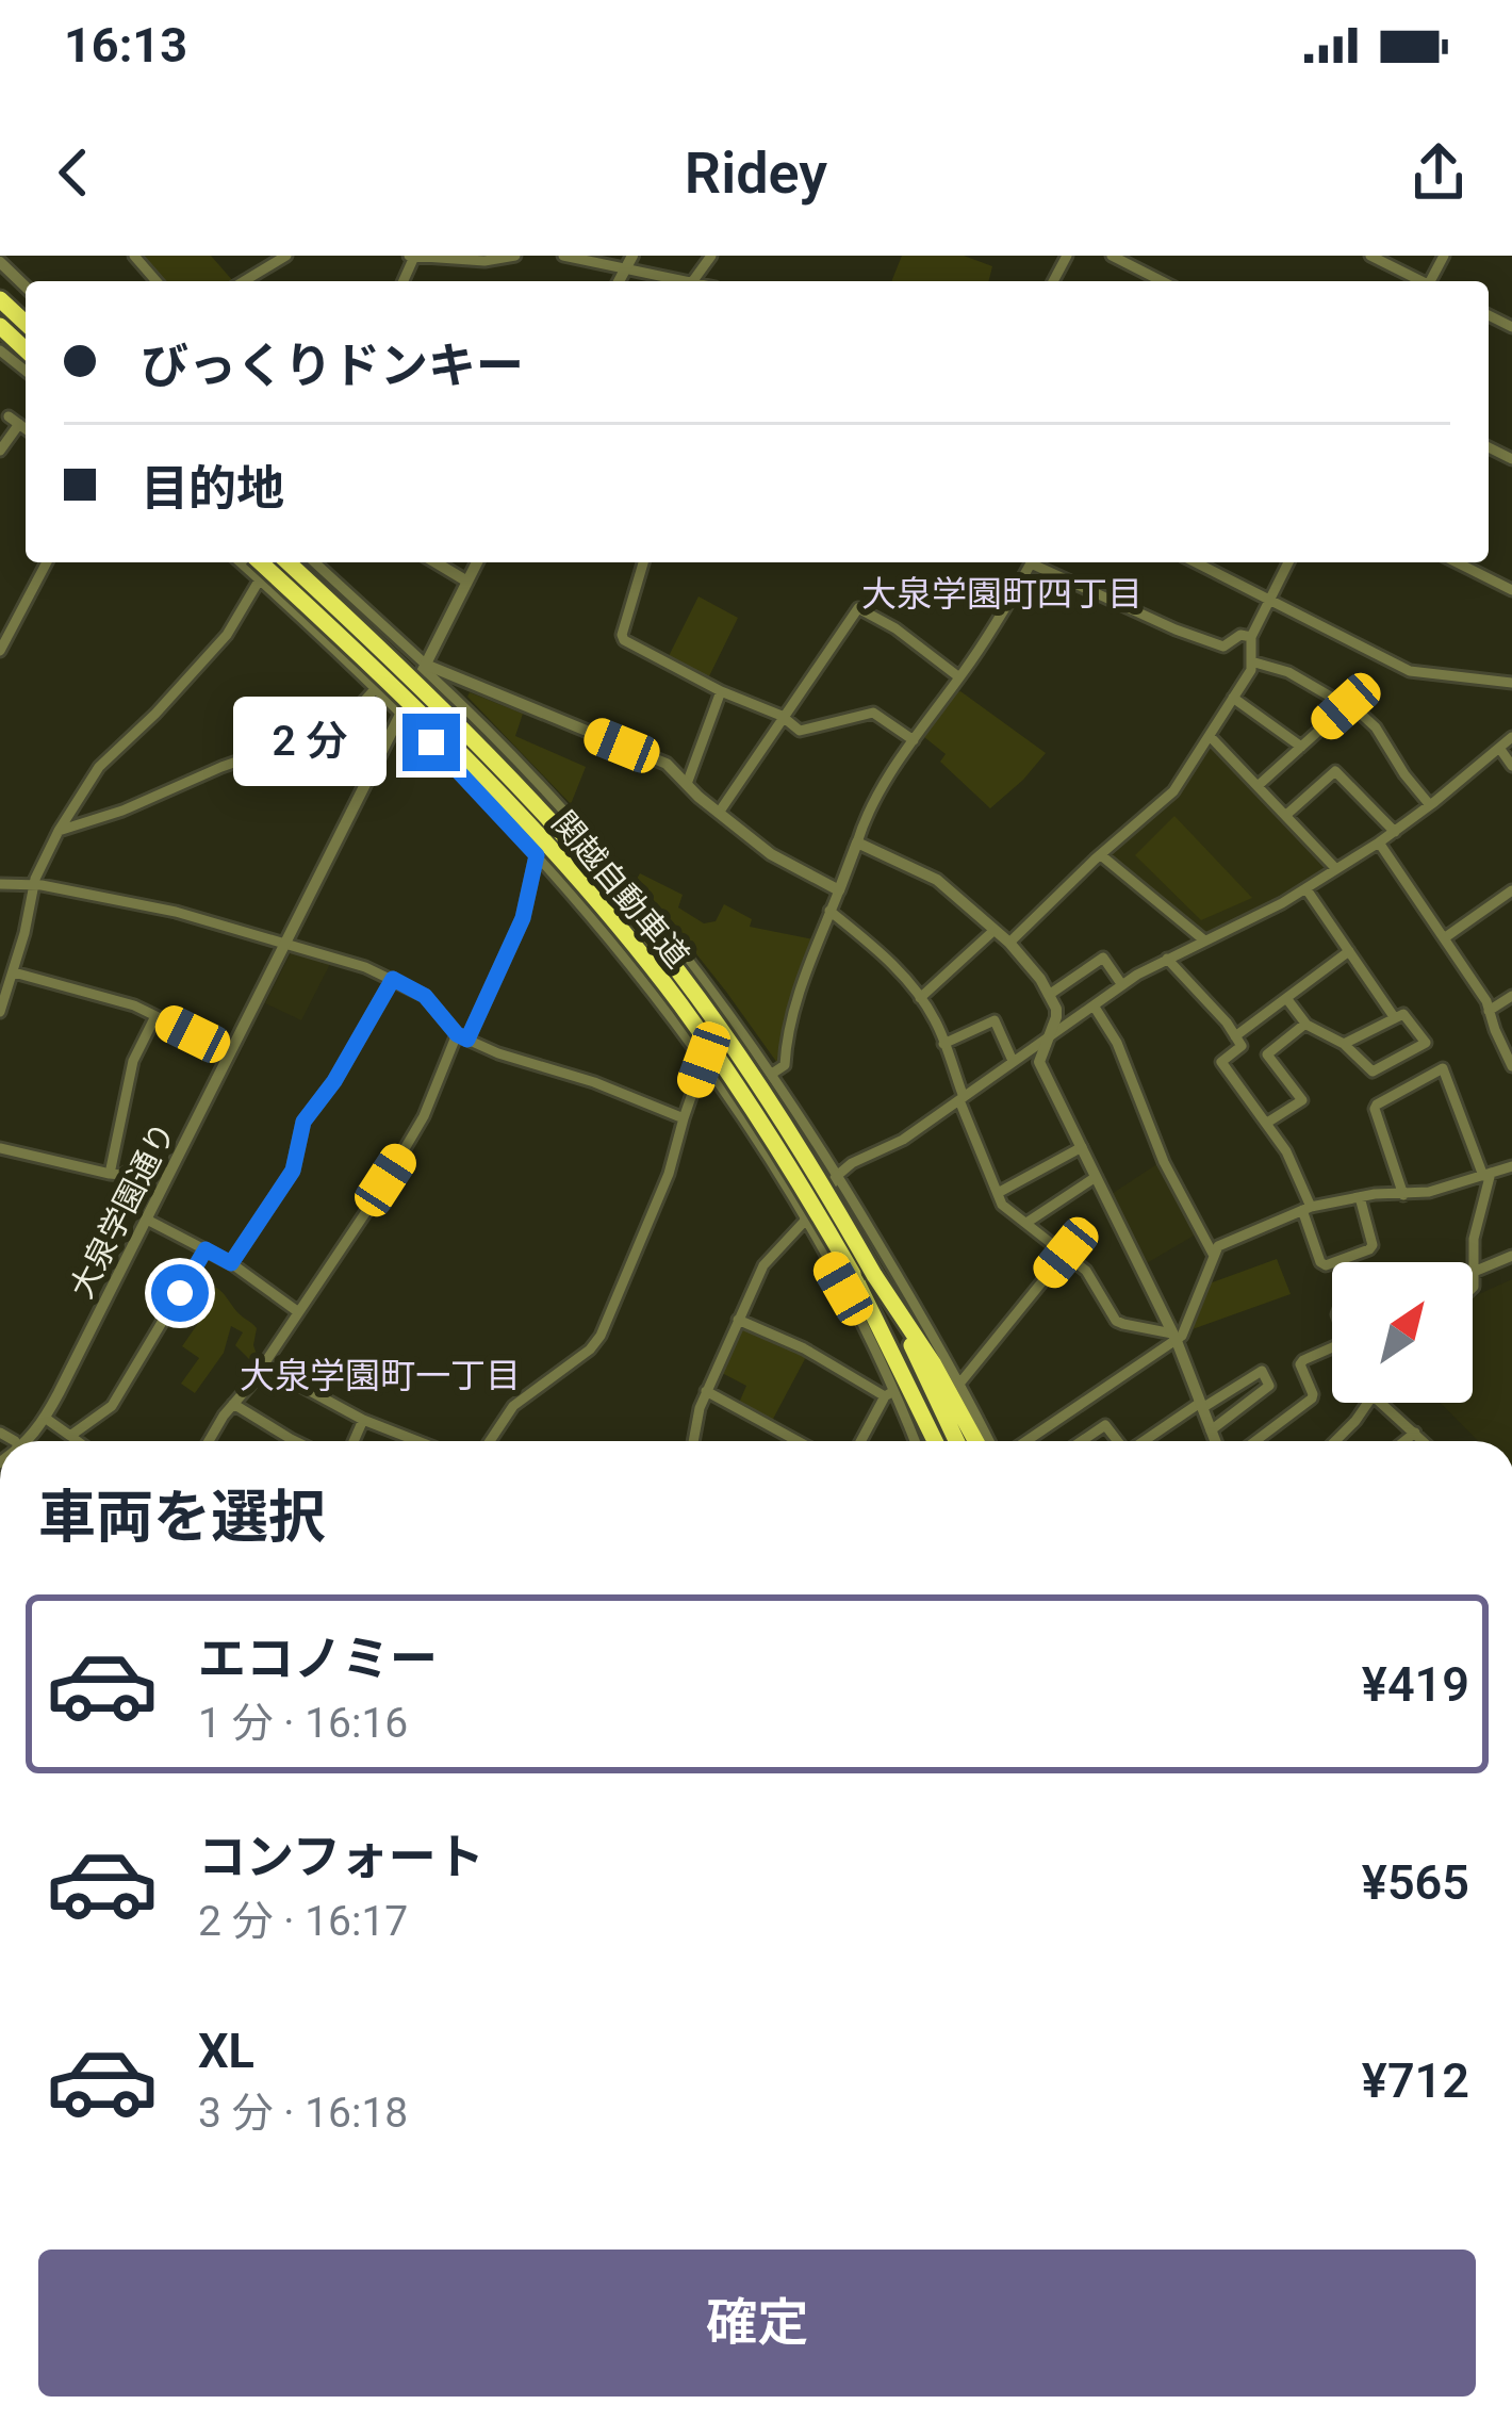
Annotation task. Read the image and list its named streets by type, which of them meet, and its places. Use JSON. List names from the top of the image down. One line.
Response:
{"streets":{"highway":["関越自動車道"],"street":["大泉学園通り"]},"districts":["大泉学園町四丁目","大泉学園町一丁目"],"north":"top right","page":{"status":"16:13","header":"Ridey","banner":["びっくりドンキー","目的地"],"bubble":"2 分","heading":"車両を選択","list":[{"name":"エコノミー","note":"1 分 · 16:16","value":"¥419"},{"name":"コンフォート","note":"2 分 · 16:17","value":"¥565"},{"name":"XL","note":"3 分 · 16:18","value":"¥712"}],"buttons":"確定"}}
